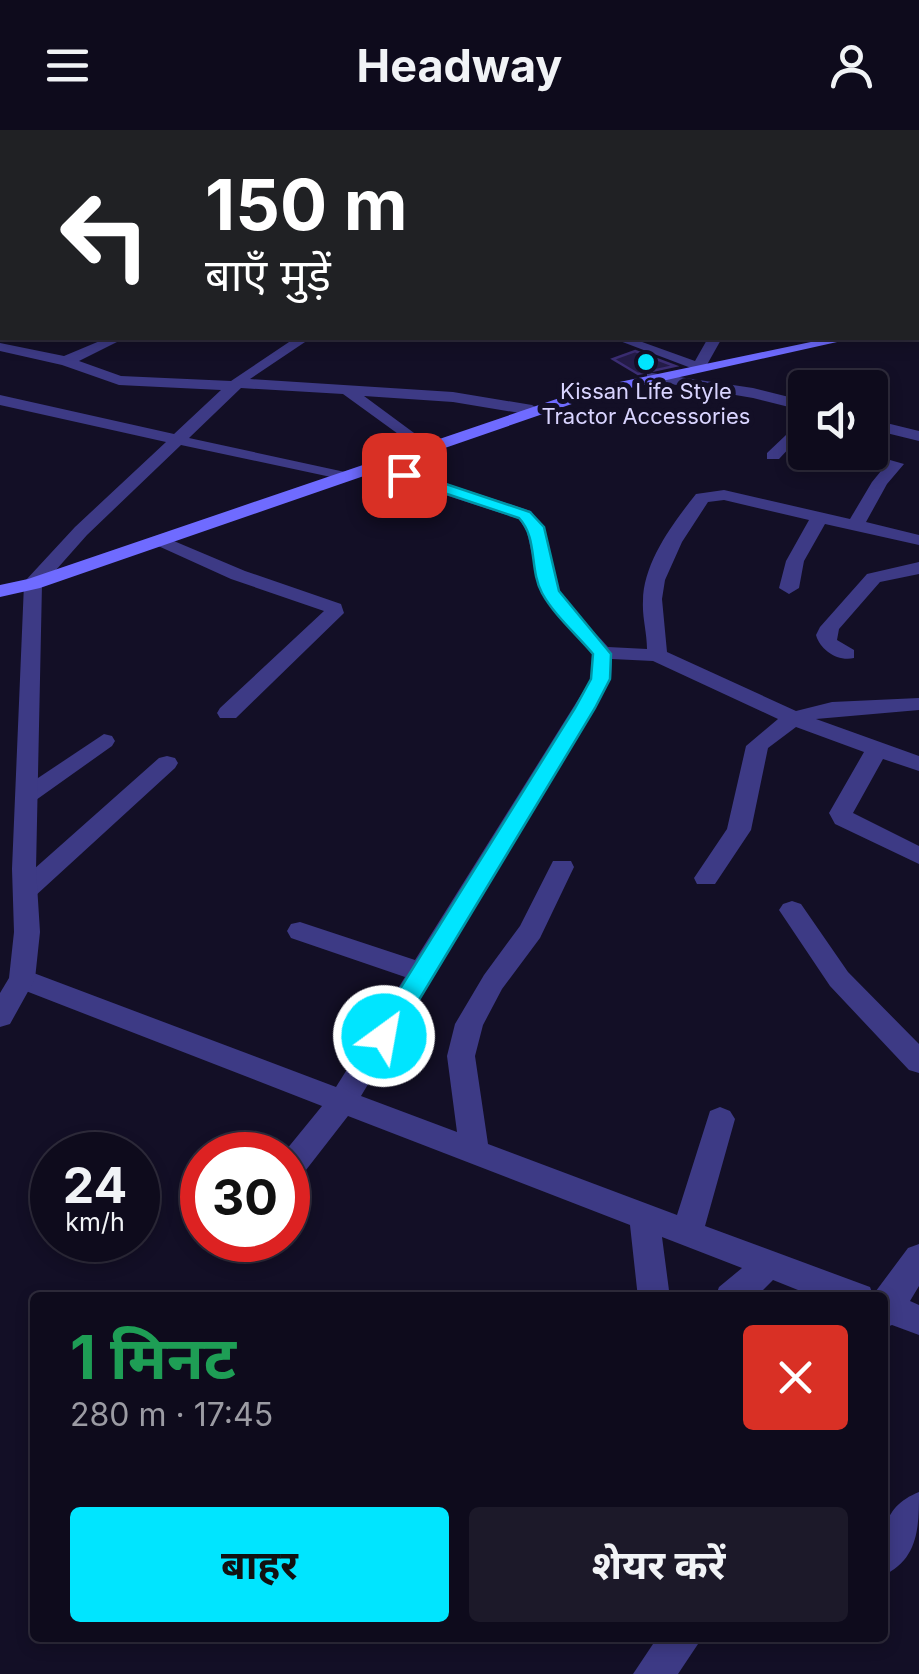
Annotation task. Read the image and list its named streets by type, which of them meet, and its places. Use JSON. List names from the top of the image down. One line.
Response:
{"places":["Kissan Life Style Tractor Accessories"],"page":{"header":"Headway","turn":["150 m","बाएँ मुड़ें"],"speed":"24 km/h","limit":"30","heading":["1 मिनट","280 m · 17:45"],"buttons":["बाहर","शेयर करें"]}}
